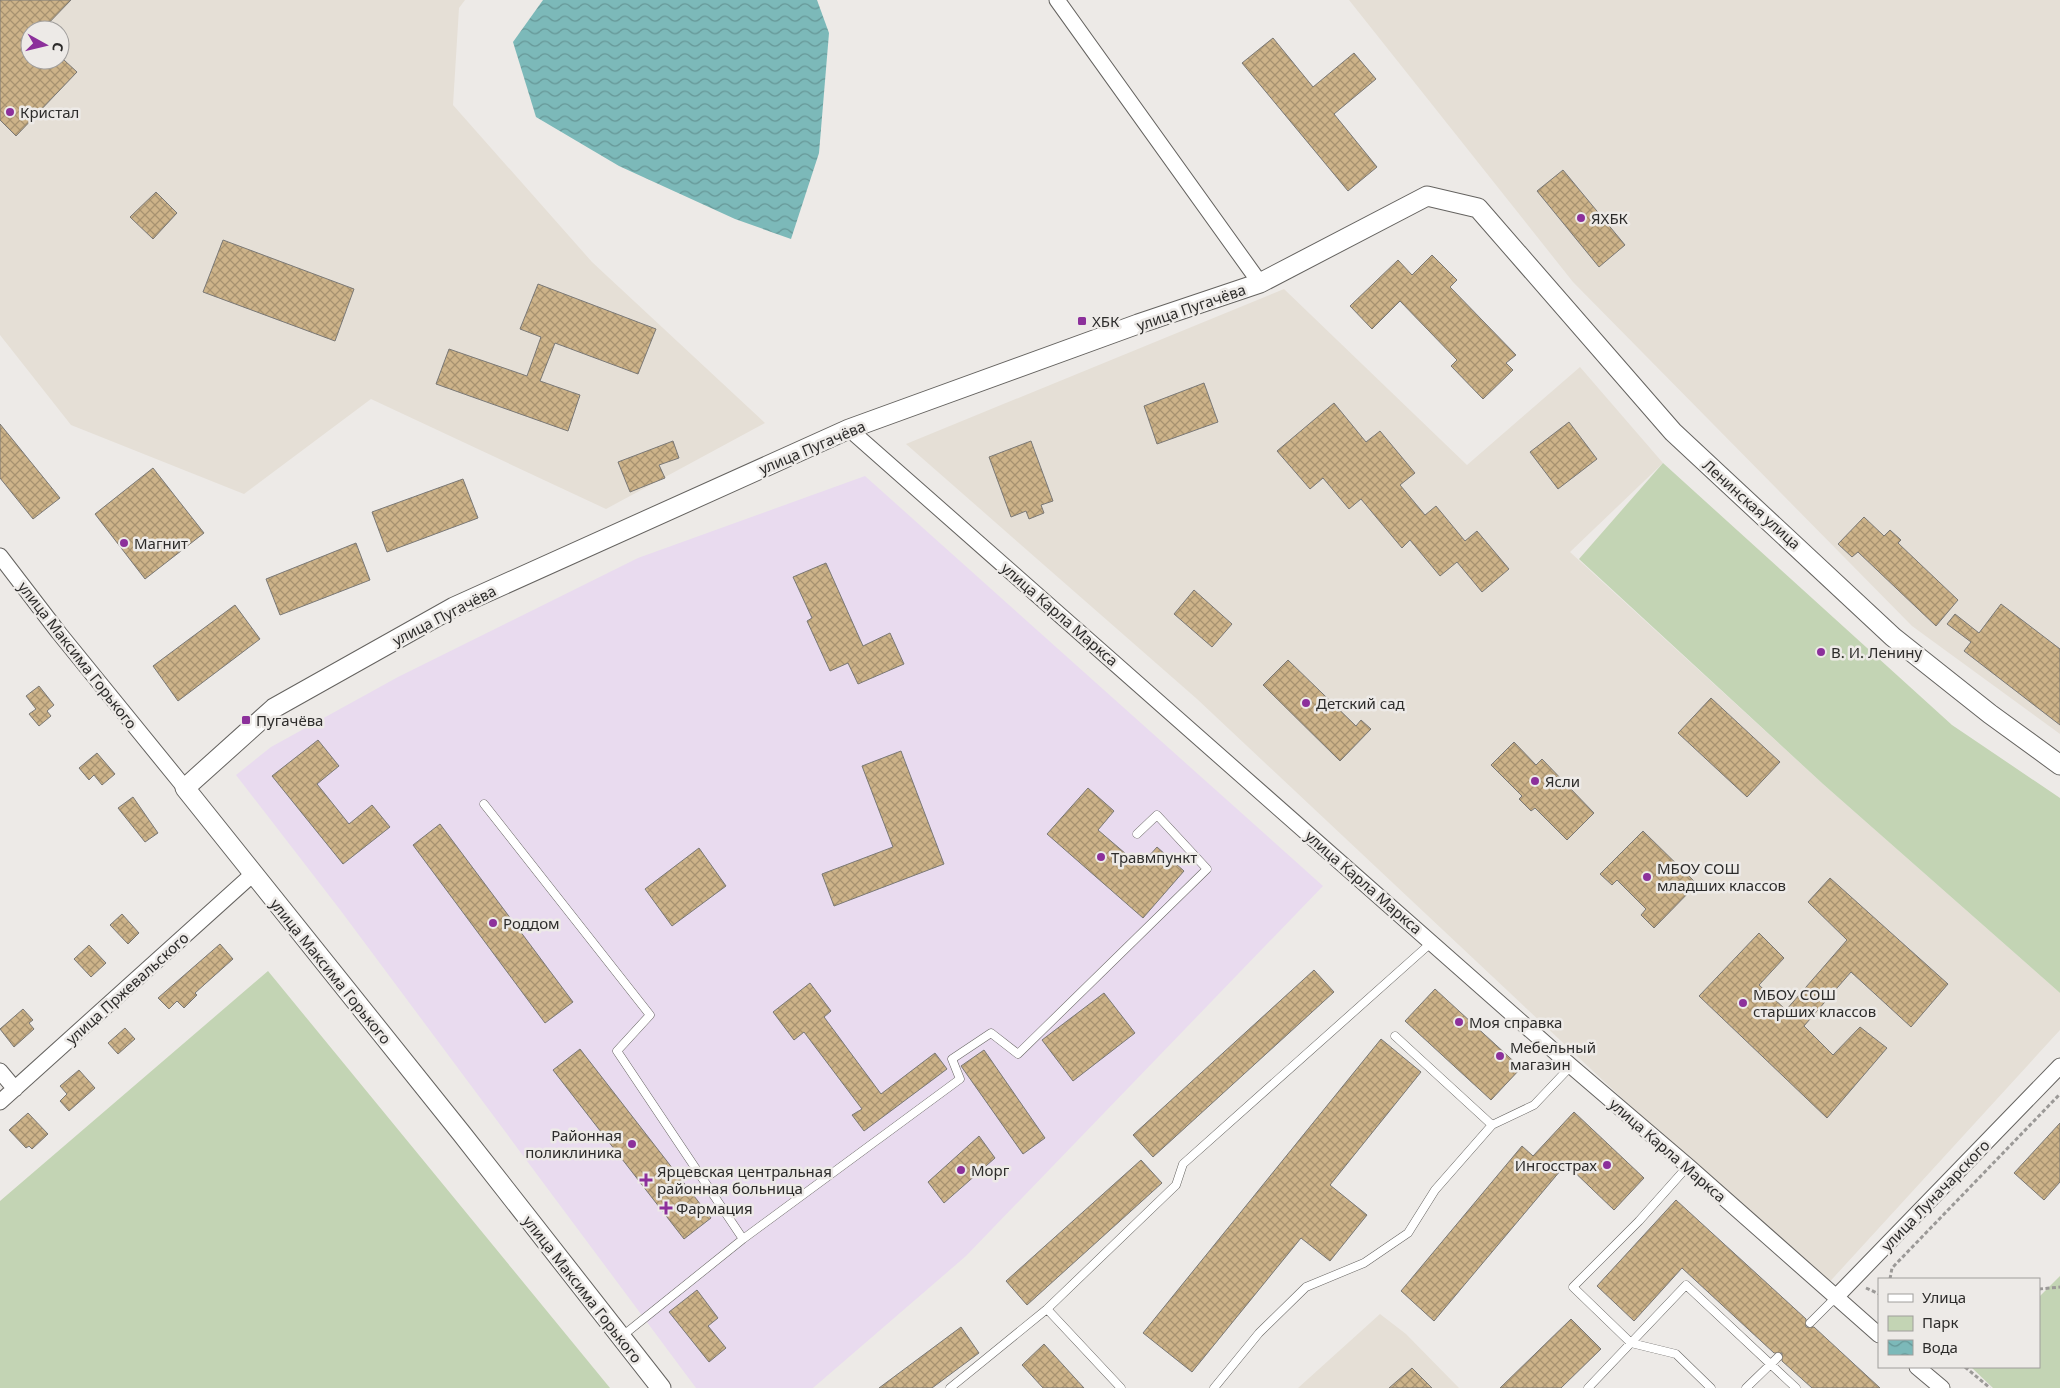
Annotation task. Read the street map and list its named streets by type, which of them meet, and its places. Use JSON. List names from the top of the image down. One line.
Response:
{"streets":{"street":["улица Пугачёва","Ленинская улица","улица Карла Маркса","улица Максима Горького","улица Пржевальского","улица Луначарского"]},"crossings":[["улица Пугачёва","Ленинская улица"],["улица Пугачёва","улица Карла Маркса"],["улица Пугачёва","улица Максима Горького"],["улица Карла Маркса","улица Луначарского"],["улица Максима Горького","улица Пржевальского"]],"places":{"other":["Кристал","ЯХБК","Магнит","В. И. Ленину","Детский сад","Ясли","Травмпункт","МБОУ СОШ младших классов","Роддом","МБОУ СОШ старших классов","Моя справка","Мебельный магазин","Районная поликлиника","Ингосстрах","Морг"],"transit":["ХБК","Пугачёва"],"health":["Ярцевская центральная районная больница","Фармация"]},"legend":["Улица","Парк","Вода"],"north":"right"}
